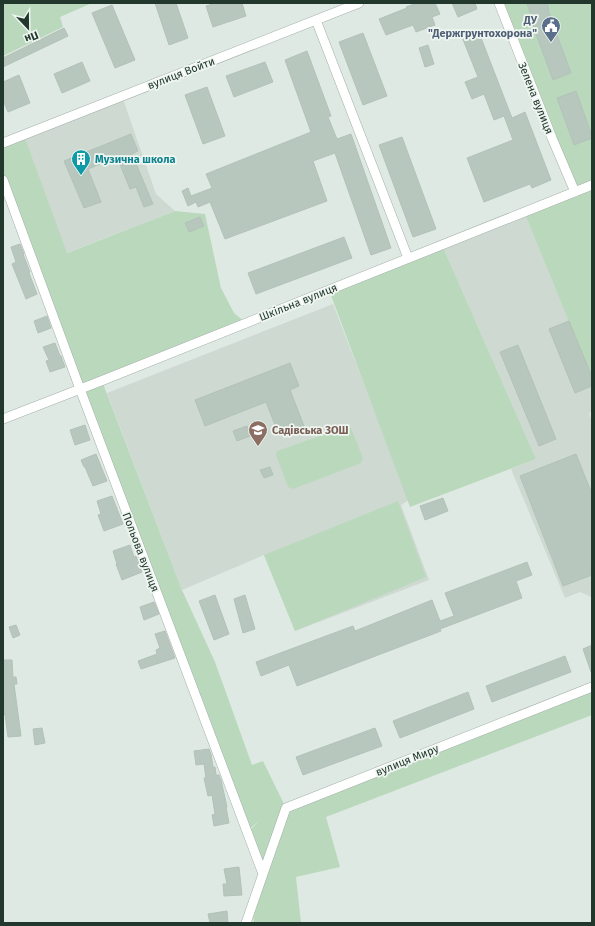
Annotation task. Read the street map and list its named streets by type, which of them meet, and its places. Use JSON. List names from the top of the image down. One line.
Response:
{"streets":{"street":["вулиця Войти","Зелена вулиця","Шкільна вулиця","Польова вулиця","вулиця Миру"]},"crossings":[["Зелена вулиця","Шкільна вулиця"],["Шкільна вулиця","Польова вулиця"],["Польова вулиця","вулиця Миру"]],"places":{"public building":["ДУ \"Держгрунтохорона\""],"building":["Музична школа"],"school or university":["Садівська ЗОШ"]},"north":"bottom"}
